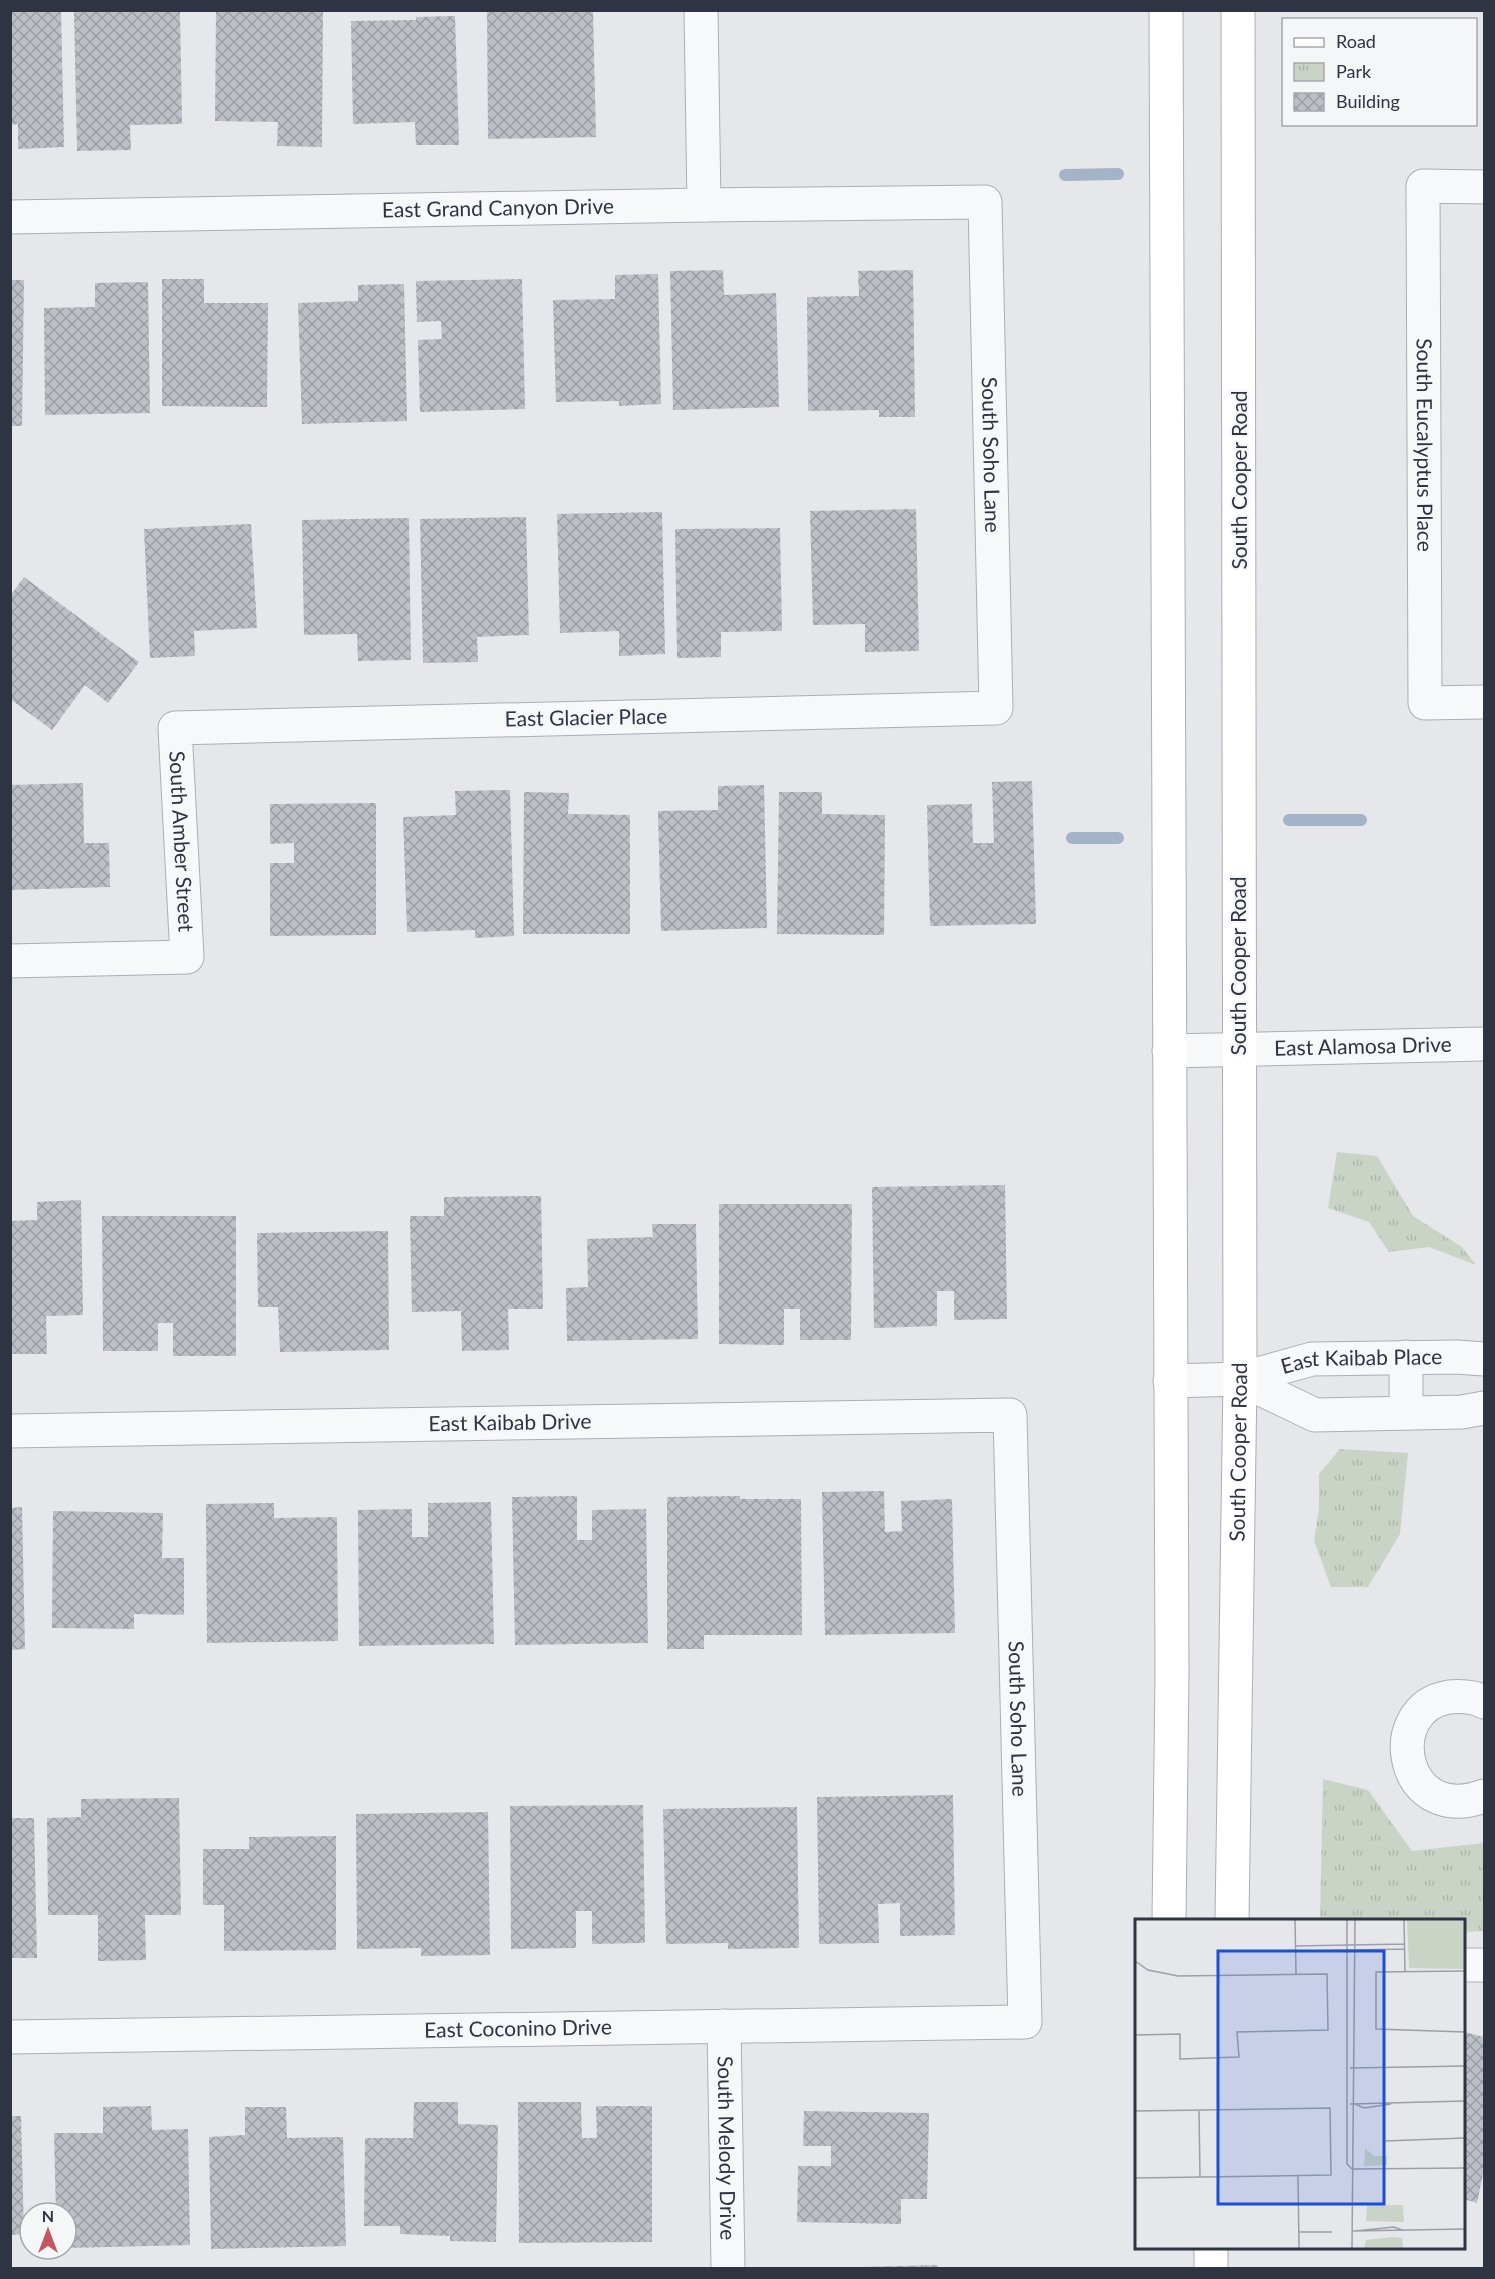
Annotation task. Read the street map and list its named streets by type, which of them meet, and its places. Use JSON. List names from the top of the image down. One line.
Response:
{"streets":{"main road":["South Cooper Road"],"street":["East Grand Canyon Drive","South Eucalyptus Place","South Soho Lane","East Glacier Place","South Amber Street","East Alamosa Drive","East Kaibab Place","East Kaibab Drive","East Coconino Drive","South Melody Drive"]},"crossings":[["East Grand Canyon Drive","South Soho Lane"],["South Soho Lane","East Glacier Place"],["South Soho Lane","East Kaibab Drive"],["South Soho Lane","East Coconino Drive"],["South Cooper Road","East Alamosa Drive"],["South Cooper Road","East Kaibab Place"],["East Glacier Place","South Amber Street"],["East Coconino Drive","South Melody Drive"]],"legend":["Road","Park","Building"],"north":"top"}
